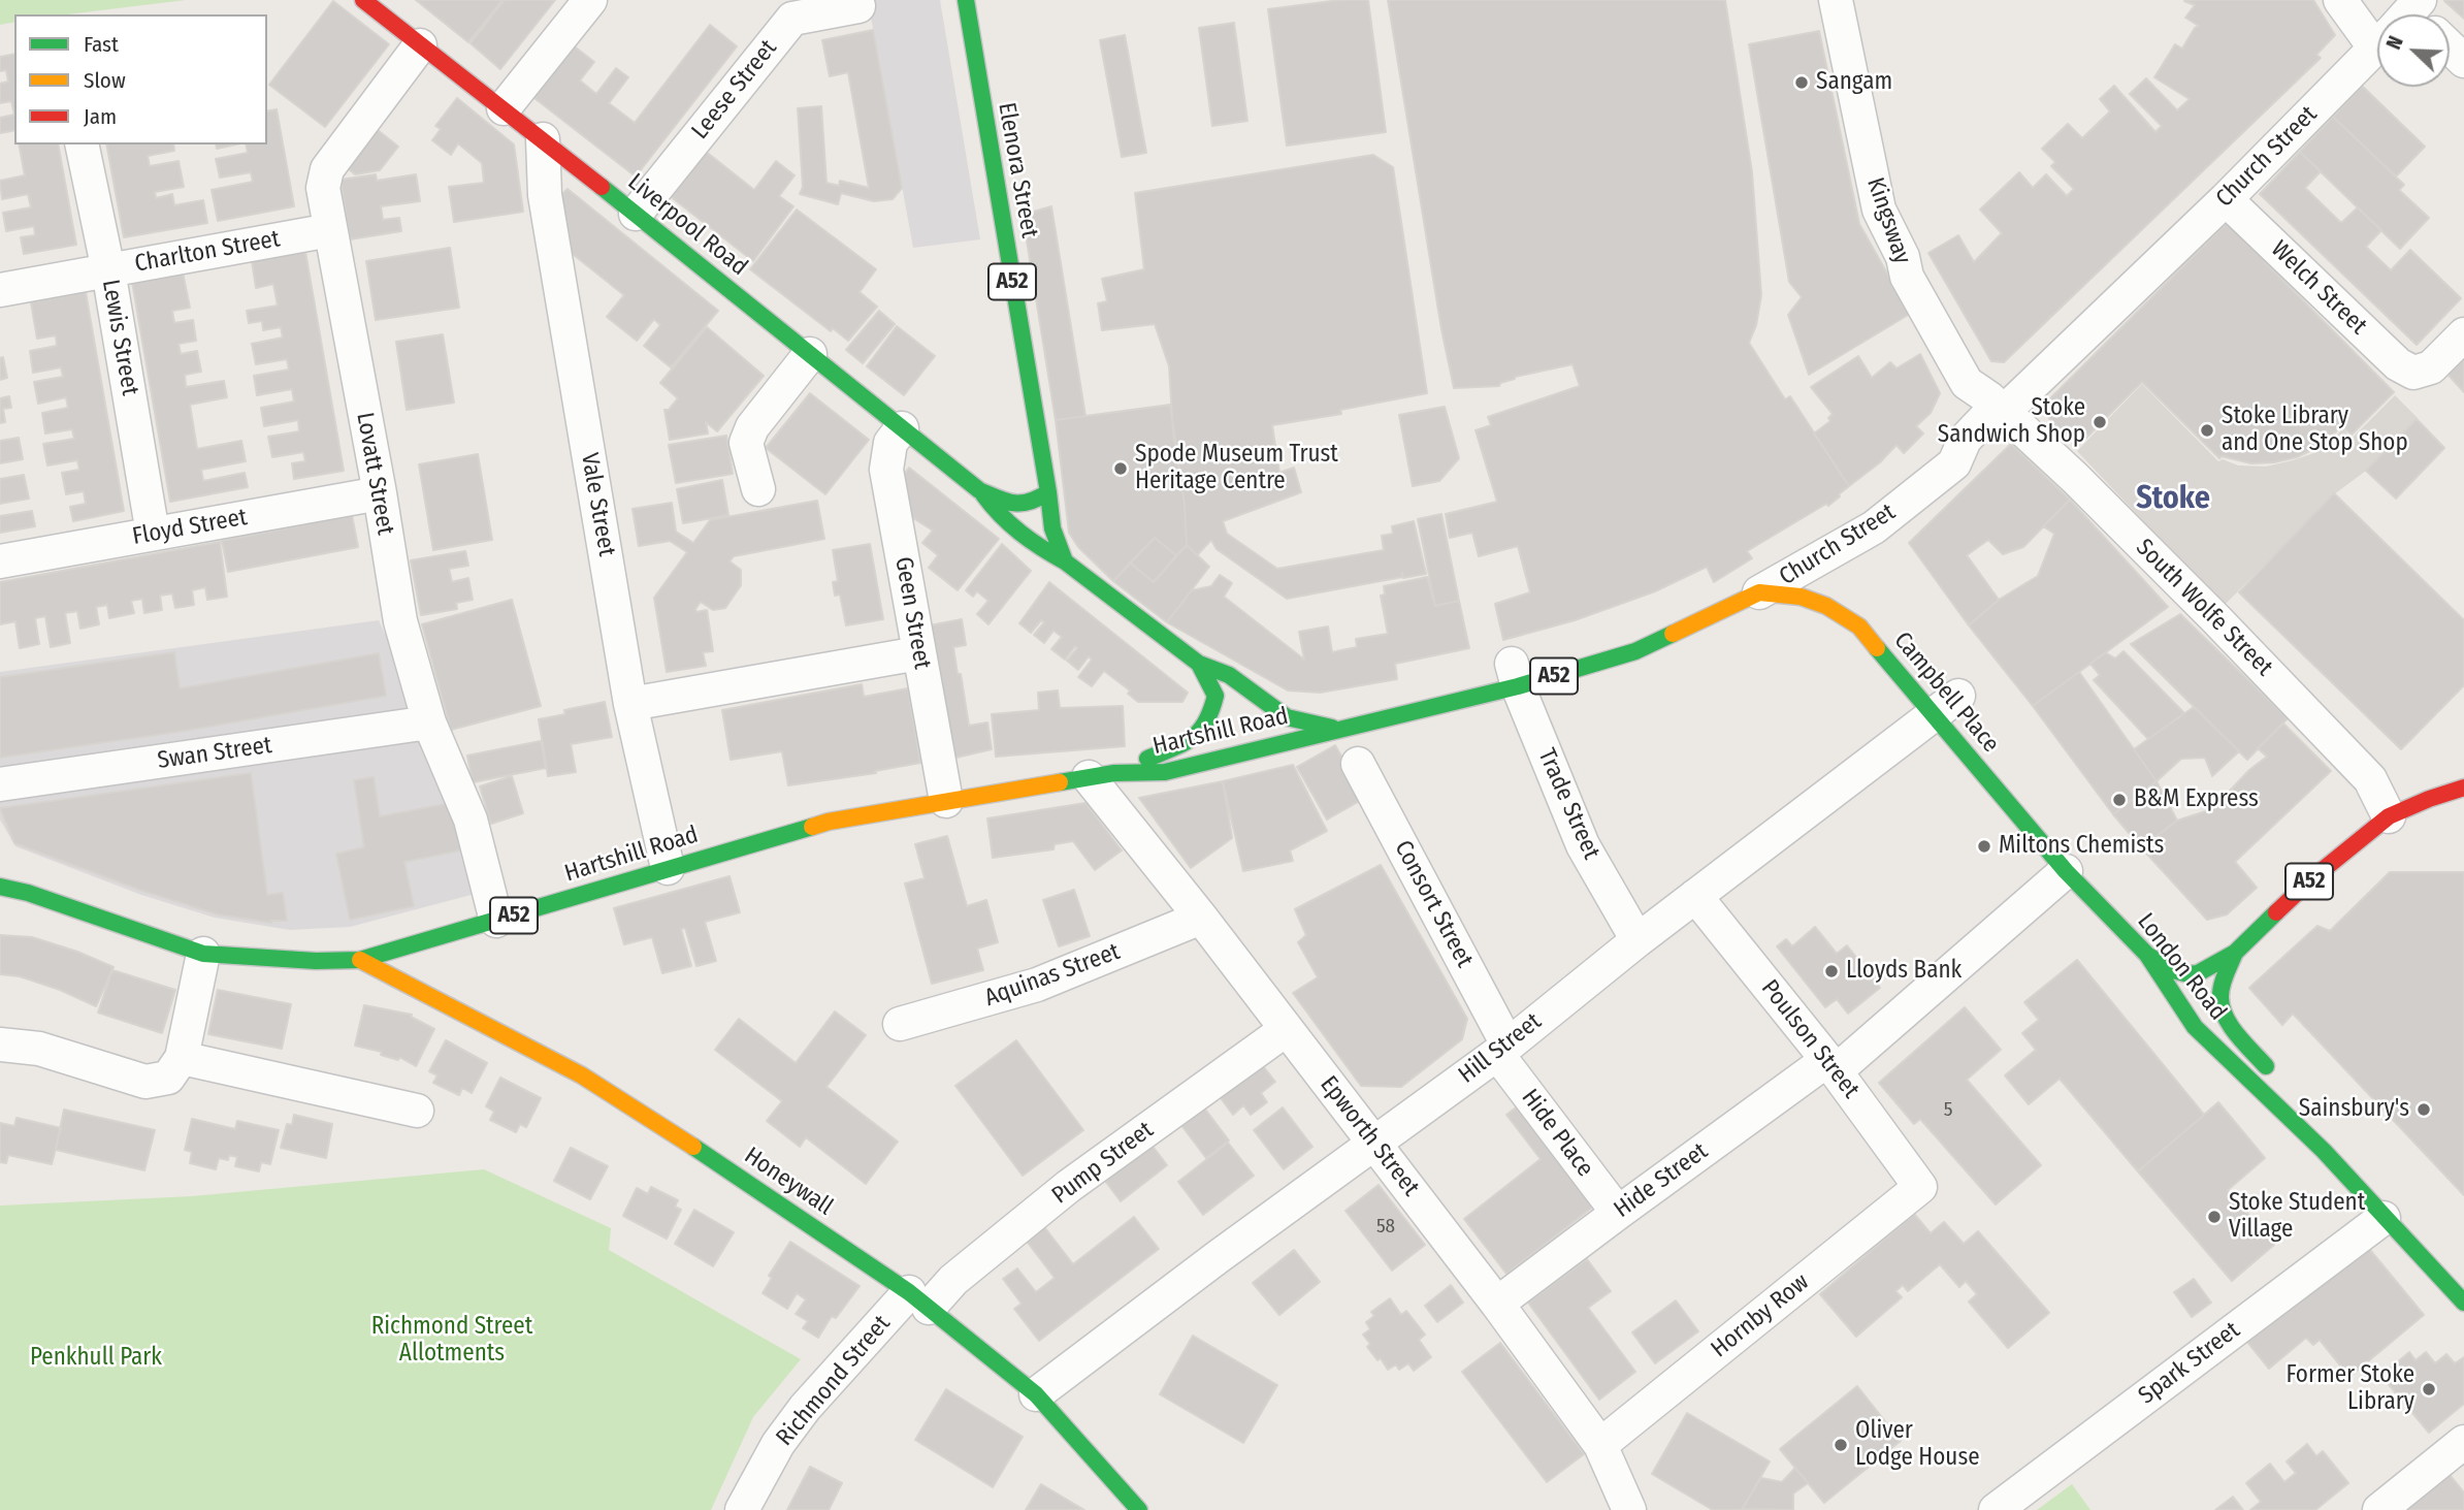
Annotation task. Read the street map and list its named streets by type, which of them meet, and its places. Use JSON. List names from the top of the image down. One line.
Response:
{"streets":{"main road":["Church Street","Elenora Street","Liverpool Road","A52","Campbell Place","Hartshill Road","London Road","Honeywall"],"street":["Leese Street","Kingsway","Charlton Street","Welch Street","Lewis Street","Lovatt Street","Vale Street","Floyd Street","South Wolfe Street","Geen Street","Swan Street","Trade Street","Consort Street","Aquinas Street","Poulson Street","Hill Street","Hide Place","Epworth Street","Pump Street","Hide Street","Hornby Row","Spark Street","Richmond Street"]},"crossings":[["Leese Street","Liverpool Road"],["Church Street","Kingsway"],["Church Street","Liverpool Road"],["Church Street","Welch Street"],["Church Street","South Wolfe Street"],["Church Street","Campbell Place"],["Church Street","Hartshill Road"],["Church Street","Trade Street"],["Elenora Street","Liverpool Road"],["Kingsway","South Wolfe Street"],["Liverpool Road","Lovatt Street"],["Liverpool Road","Vale Street"],["Liverpool Road","Geen Street"],["Liverpool Road","Hartshill Road"],["Charlton Street","Lewis Street"],["Charlton Street","Lovatt Street"],["A52","South Wolfe Street"],["A52","London Road"],["Lewis Street","Floyd Street"],["Lovatt Street","Floyd Street"],["Lovatt Street","Hartshill Road"],["Lovatt Street","Swan Street"],["Vale Street","Hartshill Road"],["Geen Street","Hartshill Road"],["Campbell Place","London Road"],["Campbell Place","Hill Street"],["Campbell Place","Hide Street"],["Hartshill Road","Epworth Street"],["Hartshill Road","Honeywall"],["Trade Street","Hill Street"],["Consort Street","Hill Street"],["Consort Street","Hide Place"],["London Road","Hide Street"],["London Road","Spark Street"],["Aquinas Street","Epworth Street"],["Poulson Street","Hill Street"],["Poulson Street","Hide Street"],["Poulson Street","Hornby Row"],["Hill Street","Hide Place"],["Hill Street","Epworth Street"],["Hill Street","Honeywall"],["Hide Place","Hide Street"],["Epworth Street","Pump Street"],["Epworth Street","Hide Street"],["Epworth Street","Hornby Row"],["Pump Street","Honeywall"],["Pump Street","Richmond Street"],["Honeywall","Richmond Street"]],"districts":["Stoke"],"parks":["Richmond Street Allotments","Penkhull Park"],"places":["Sangam","Stoke Sandwich Shop","Stoke Library and One Stop Shop","Spode Museum Trust Heritage Centre","B&M Express","Miltons Chemists","Lloyds Bank","Sainsbury's","Stoke Student Village","Former Stoke Library","Oliver Lodge House"],"house_numbers":["5","58"],"legend":["Fast","Slow","Jam"],"north":"top left"}
